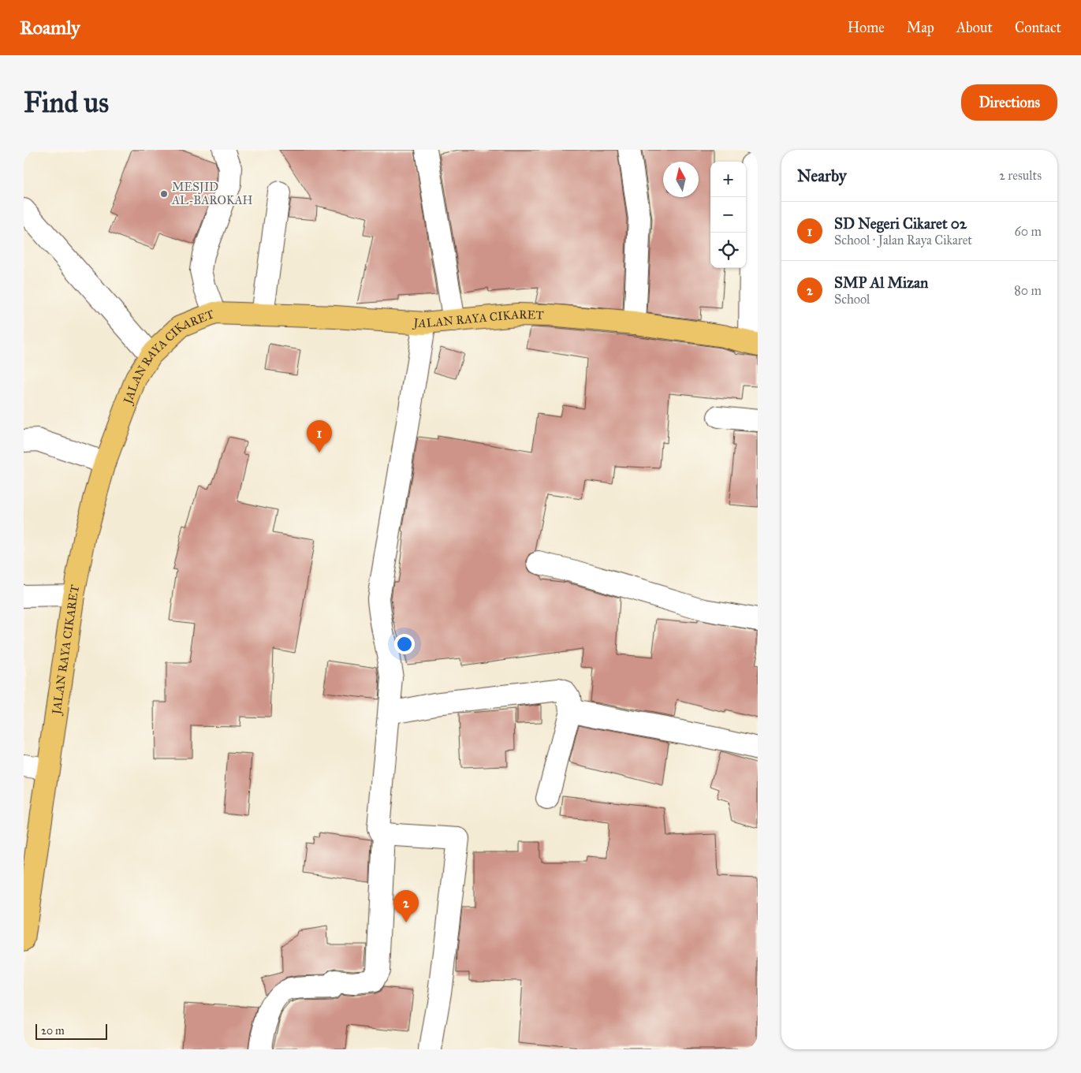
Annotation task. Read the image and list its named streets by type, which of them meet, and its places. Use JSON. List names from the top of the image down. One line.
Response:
{"streets":{"main road":["JALAN RAYA CIKARET"]},"places":["MESJID AL-BAROKAH"],"scale_bar":"20 m","north":"top","page":{"header":"Roamly","nav":["Home","Map","About","Contact"],"buttons":"Directions","title":"Find us","heading":["Nearby","2 results"],"map_buttons":["+","−"],"list":[{"mark":"1","name":"SD Negeri Cikaret 02","note":"School · Jalan Raya Cikaret","value":"60 m"},{"mark":"2","name":"SMP Al Mizan","note":"School","value":"80 m"}],"pins":["1","2"],"scale":"20 m"}}
